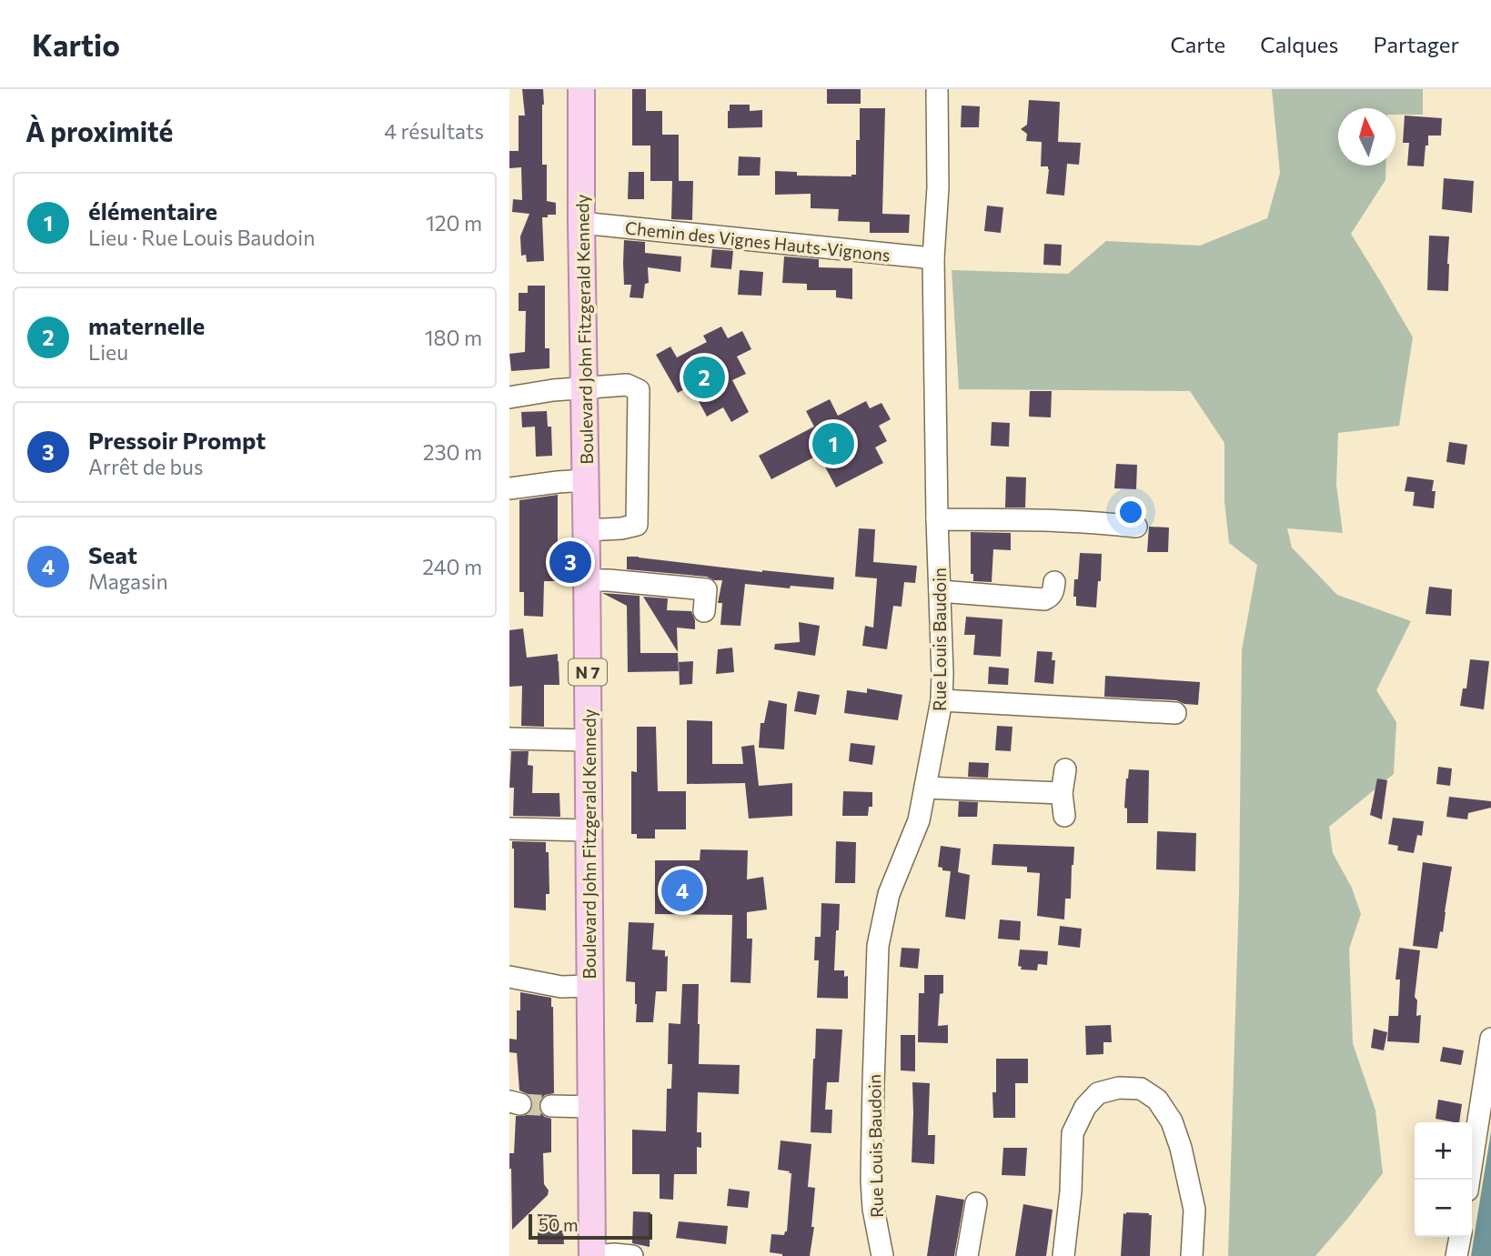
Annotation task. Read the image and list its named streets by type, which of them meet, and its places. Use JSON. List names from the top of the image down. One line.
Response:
{"streets":{"main road":["Boulevard John Fitzgerald Kennedy","N 7"],"street":["Chemin des Vignes Hauts-Vignons","Rue Louis Baudoin"]},"crossings":[["Chemin des Vignes Hauts-Vignons","Boulevard John Fitzgerald Kennedy"],["Chemin des Vignes Hauts-Vignons","Rue Louis Baudoin"]],"scale_bar":"50 m","north":"top","page":{"header":"Kartio","nav":["Carte","Calques","Partager"],"heading":["À proximité","4 résultats"],"list":[{"mark":"1","name":"élémentaire","note":"Lieu · Rue Louis Baudoin","value":"120 m"},{"mark":"2","name":"maternelle","note":"Lieu","value":"180 m"},{"mark":"3","name":"Pressoir Prompt","note":"Arrêt de bus","value":"230 m"},{"mark":"4","name":"Seat","note":"Magasin","value":"240 m"}],"pins":["2","1","3","4"],"map_buttons":["+","−"],"scale":"50 m"}}
